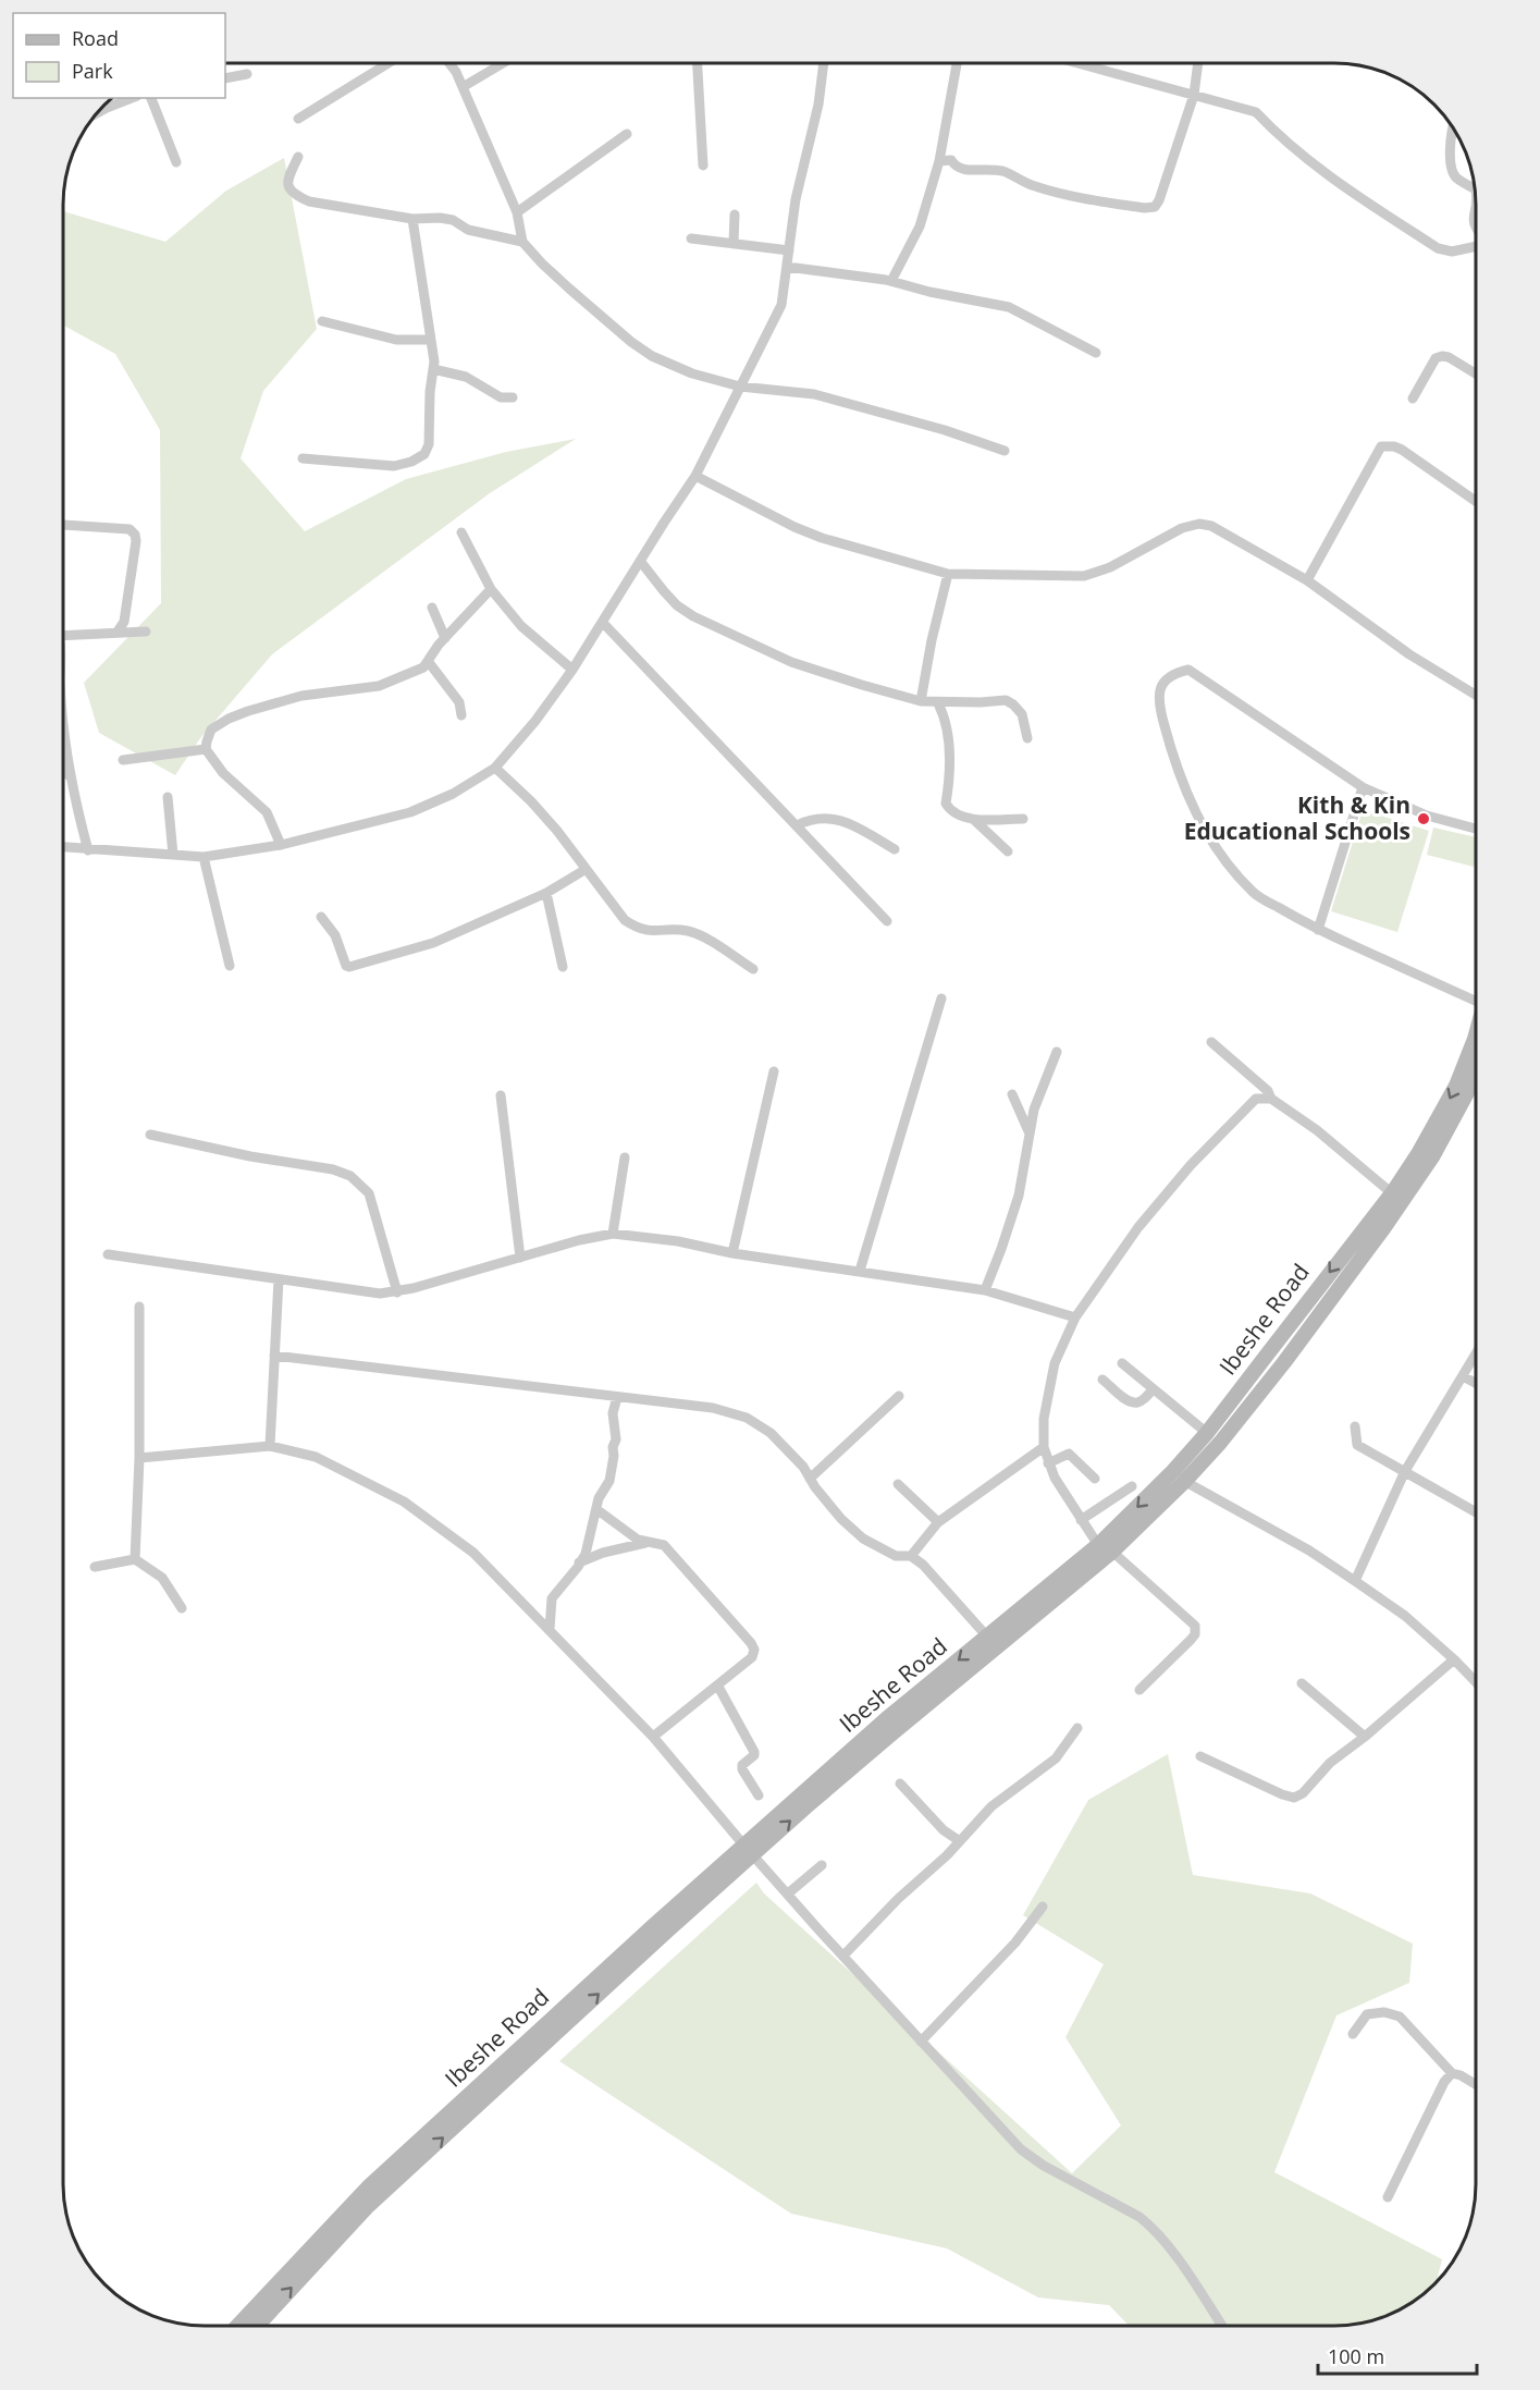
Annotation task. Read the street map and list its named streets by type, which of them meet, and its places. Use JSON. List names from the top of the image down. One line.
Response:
{"streets":{"main road":["Ibeshe Road"]},"places":["Kith & Kin Educational Schools"],"legend":["Road","Park"],"scale_bar":"100 m"}
